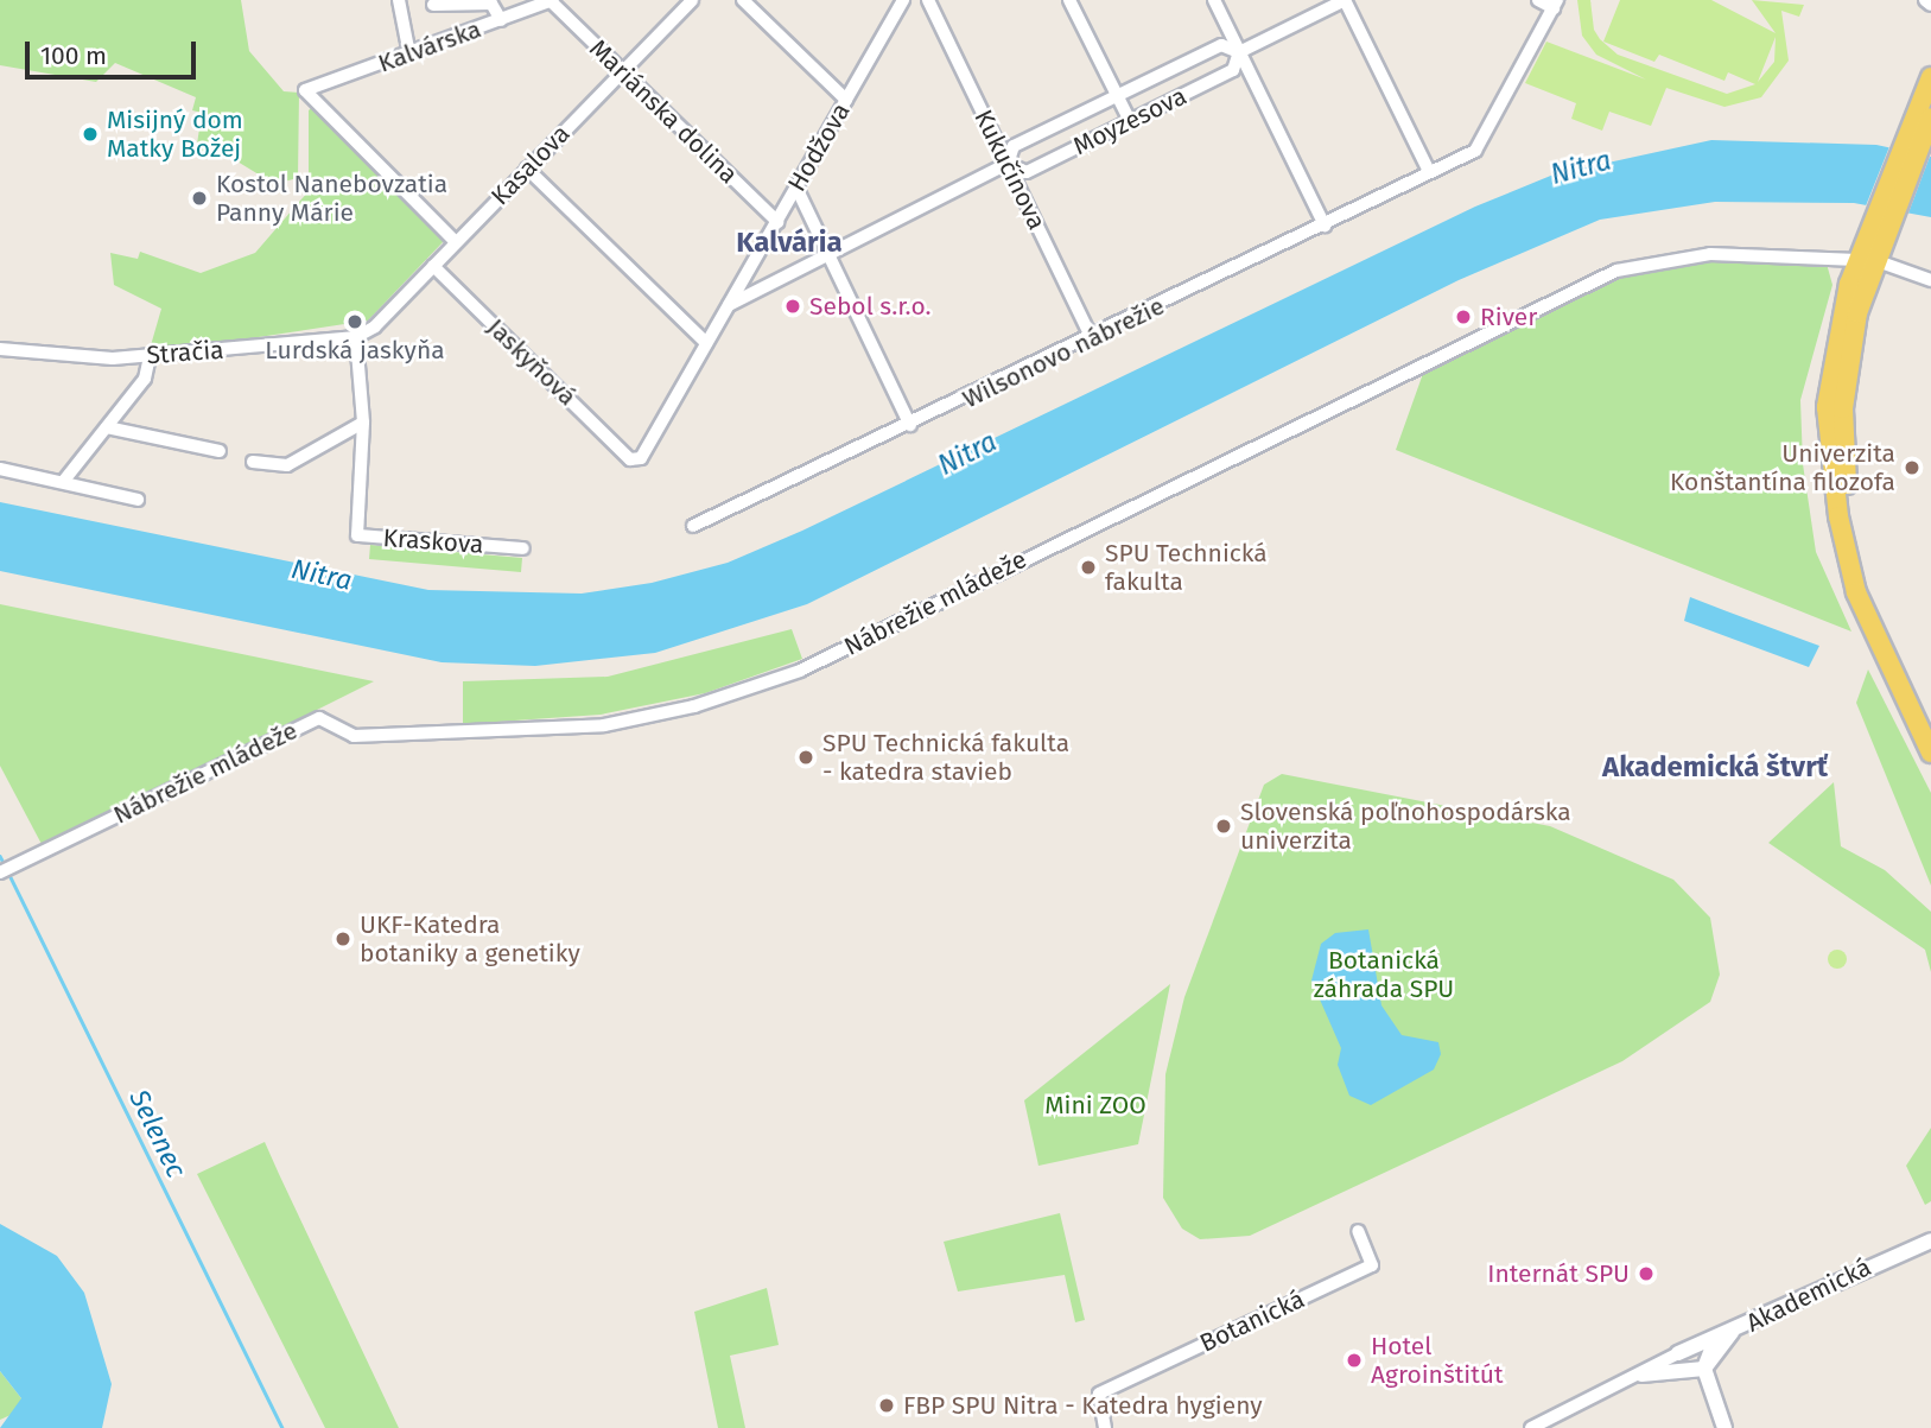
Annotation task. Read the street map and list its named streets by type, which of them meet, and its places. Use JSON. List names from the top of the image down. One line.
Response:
{"streets":{"street":["Kalvárska","Mariánska dolina","Moyzesova","Hodžova","Kasalova","Kukučínova","Stračia","Wilsonovo nábrežie","Jaskyňová","Kraskova","Nábrežie mládeže","Akademická","Botanická"]},"crossings":[["Kalvárska","Mariánska dolina"],["Kalvárska","Kasalova"],["Mariánska dolina","Hodžova"],["Mariánska dolina","Kasalova"],["Moyzesova","Hodžova"],["Moyzesova","Kukučínova"],["Hodžova","Jaskyňová"],["Kasalova","Stračia"],["Kasalova","Jaskyňová"],["Kasalova","Kraskova"],["Kukučínova","Wilsonovo nábrežie"],["Stračia","Kraskova"]],"districts":["Kalvária","Akademická štvrť"],"water":["Nitra","Selenec"],"parks":["Botanická záhrada SPU","Mini ZOO"],"places":["Misijný dom Matky Božej","Kostol Nanebovzatia Panny Márie","Sebol s.r.o.","River","Lurdská jaskyňa","Univerzita Konštantína filozofa","SPU Technická fakulta","SPU Technická fakulta - katedra stavieb","Slovenská poľnohospodárska univerzita","UKF-Katedra botaniky a genetiky","Internát SPU","Hotel Agroinštitút","FBP SPU Nitra - Katedra hygieny"],"scale_bar":"100 m"}
